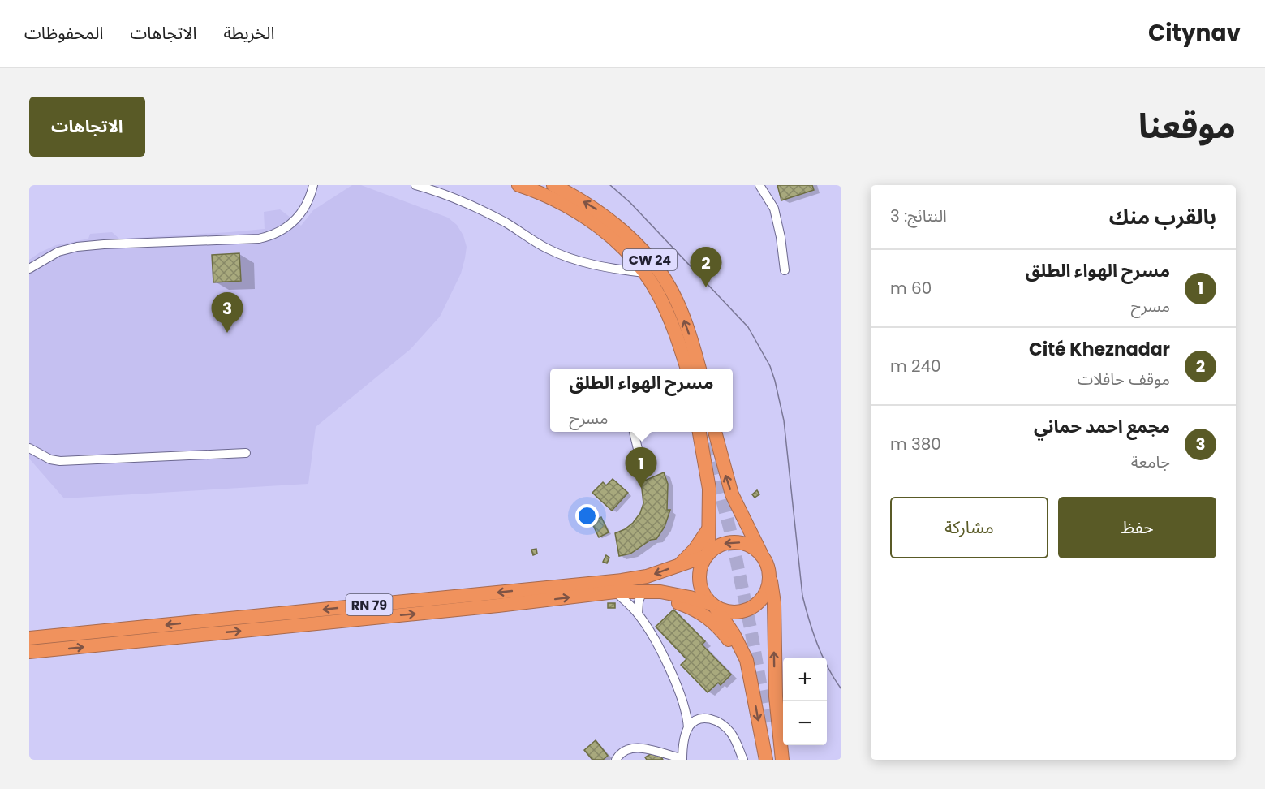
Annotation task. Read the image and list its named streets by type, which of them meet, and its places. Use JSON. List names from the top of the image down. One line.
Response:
{"streets":{"highway":["CW 24","RN 79"]},"page":{"header":"Citynav","nav":["الخريطة","الاتجاهات","المحفوظات"],"title":"موقعنا","buttons":["الاتجاهات",["حفظ","مشاركة"]],"heading":["بالقرب منك","النتائج: 3"],"pins":["2","3","1"],"list":[{"mark":"1","name":"مسرح الهواء الطلق","note":"مسرح","value":"60 m"},{"mark":"2","name":"Cité Kheznadar","note":"موقف حافلات","value":"240 m"},{"mark":"3","name":"مجمع احمد حماني","note":"جامعة","value":"380 m"}],"popup":["مسرح الهواء الطلق","مسرح"],"map_buttons":["+","−"]}}
